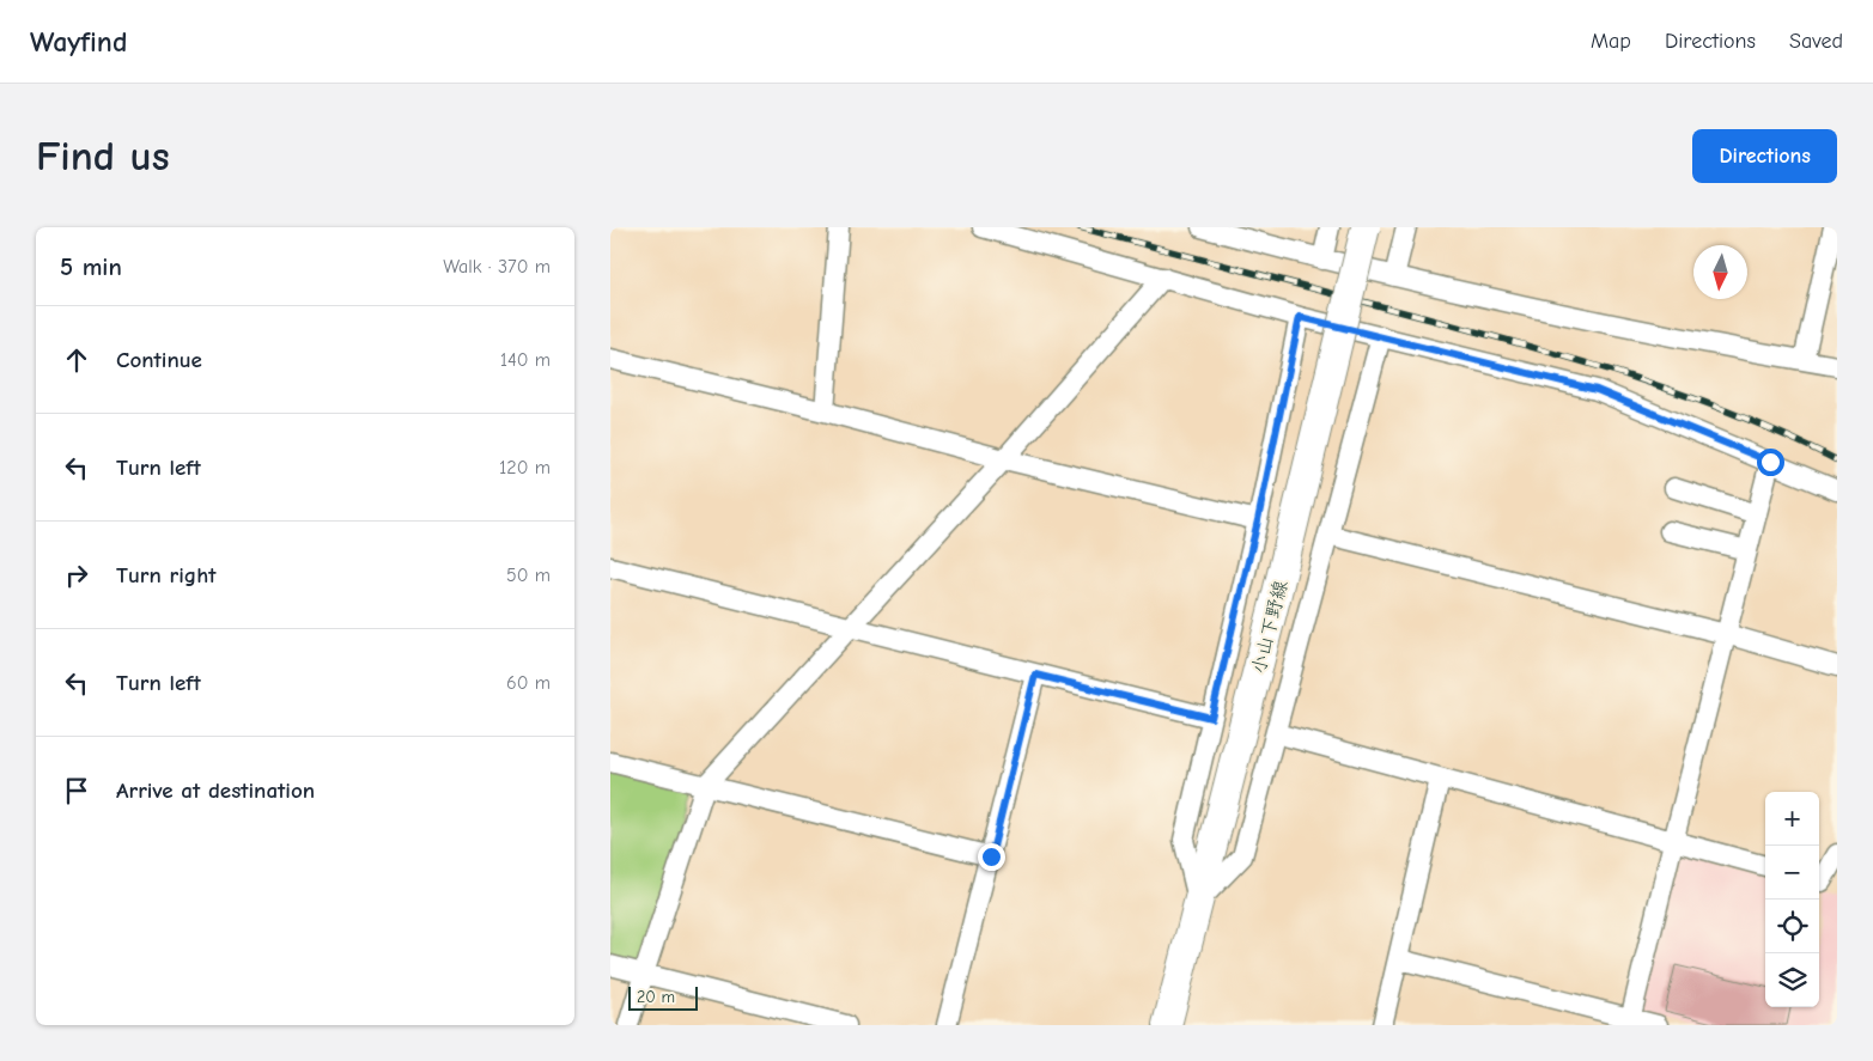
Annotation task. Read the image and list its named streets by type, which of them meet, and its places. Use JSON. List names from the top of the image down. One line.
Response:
{"streets":{"main road":["小山下野線"]},"scale_bar":"20 m","north":"bottom","page":{"header":"Wayfind","nav":["Map","Directions","Saved"],"buttons":"Directions","title":"Find us","heading":["5 min","Walk · 370 m"],"list":[["Continue","140 m"],["Turn left","120 m"],["Turn right","50 m"],["Turn left","60 m"],"Arrive at destination"],"map_buttons":["+","−"],"scale":"20 m"}}
